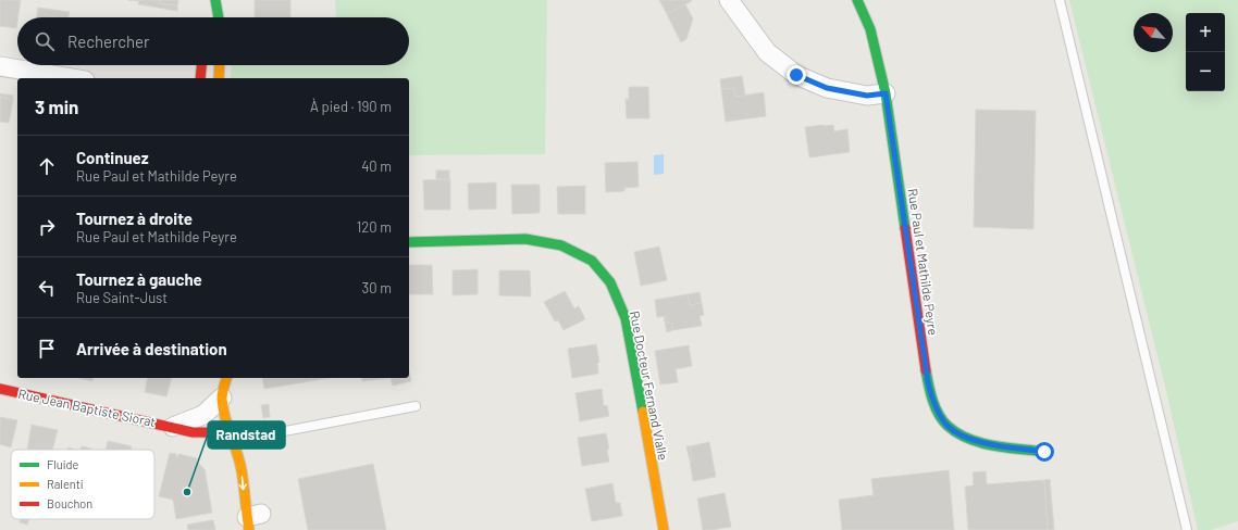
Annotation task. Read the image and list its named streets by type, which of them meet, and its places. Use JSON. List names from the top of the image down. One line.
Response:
{"streets":{"street":["Rue Paul et Mathilde Peyre","Rue Docteur Fernand Vialle","Rue Jean Baptiste Siorat"]},"places":["Randstad"],"legend":["Fluide","Ralenti","Bouchon"],"north":"top left","page":{"map_buttons":["+","−"],"search":"Rechercher","heading":["3 min","À pied · 190 m"],"list":[["Continuez","Rue Paul et Mathilde Peyre","40 m"],["Tournez à droite","Rue Paul et Mathilde Peyre","120 m"],["Tournez à gauche","Rue Saint-Just","30 m"],"Arrivée à destination"]}}
